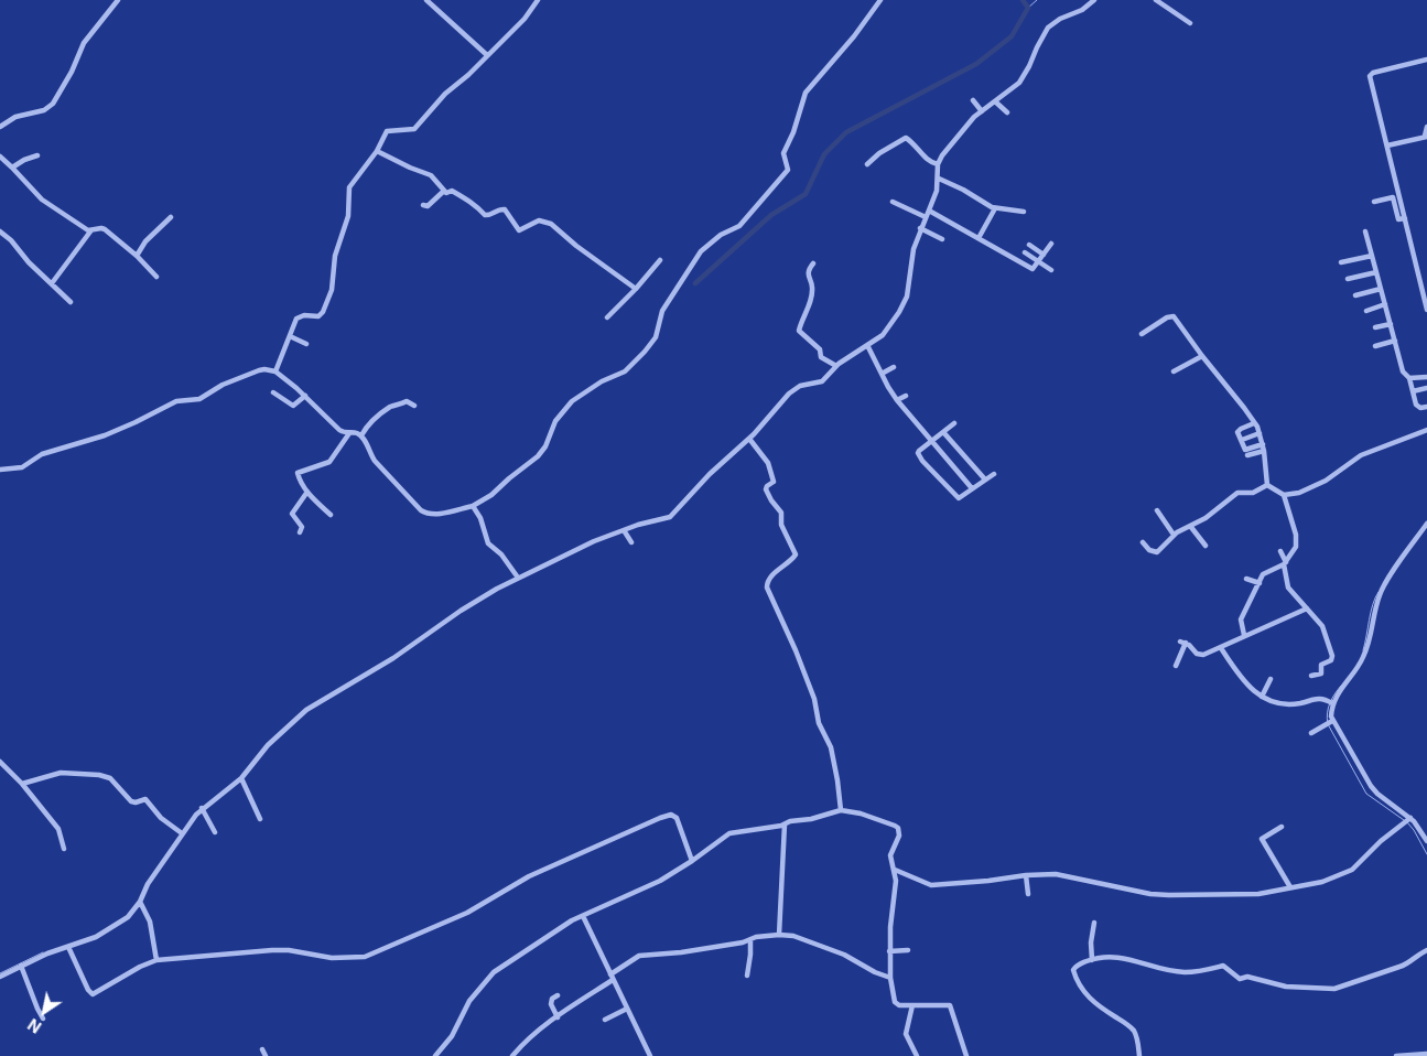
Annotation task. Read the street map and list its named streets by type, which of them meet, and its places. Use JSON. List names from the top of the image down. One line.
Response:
{"north":"bottom left"}
